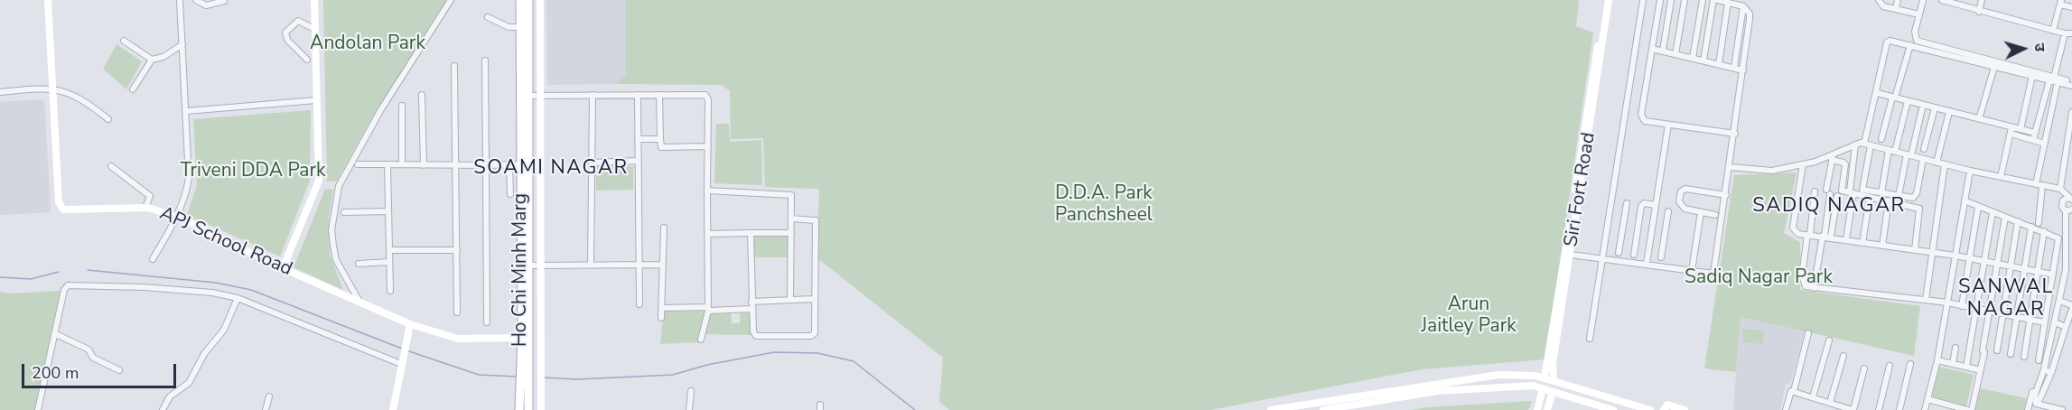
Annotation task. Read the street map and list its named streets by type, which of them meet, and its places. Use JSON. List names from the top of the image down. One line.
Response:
{"streets":{"main road":["Ho Chi Minh Marg"],"street":["Siri Fort Road","APJ School Road"]},"districts":["SOAMI NAGAR","SADIQ NAGAR","SANWAL NAGAR"],"parks":["Andolan Park","Triveni DDA Park","D.D.A. Park Panchsheel","Sadiq Nagar Park","Arun Jaitley Park"],"scale_bar":"200 m","north":"right"}
